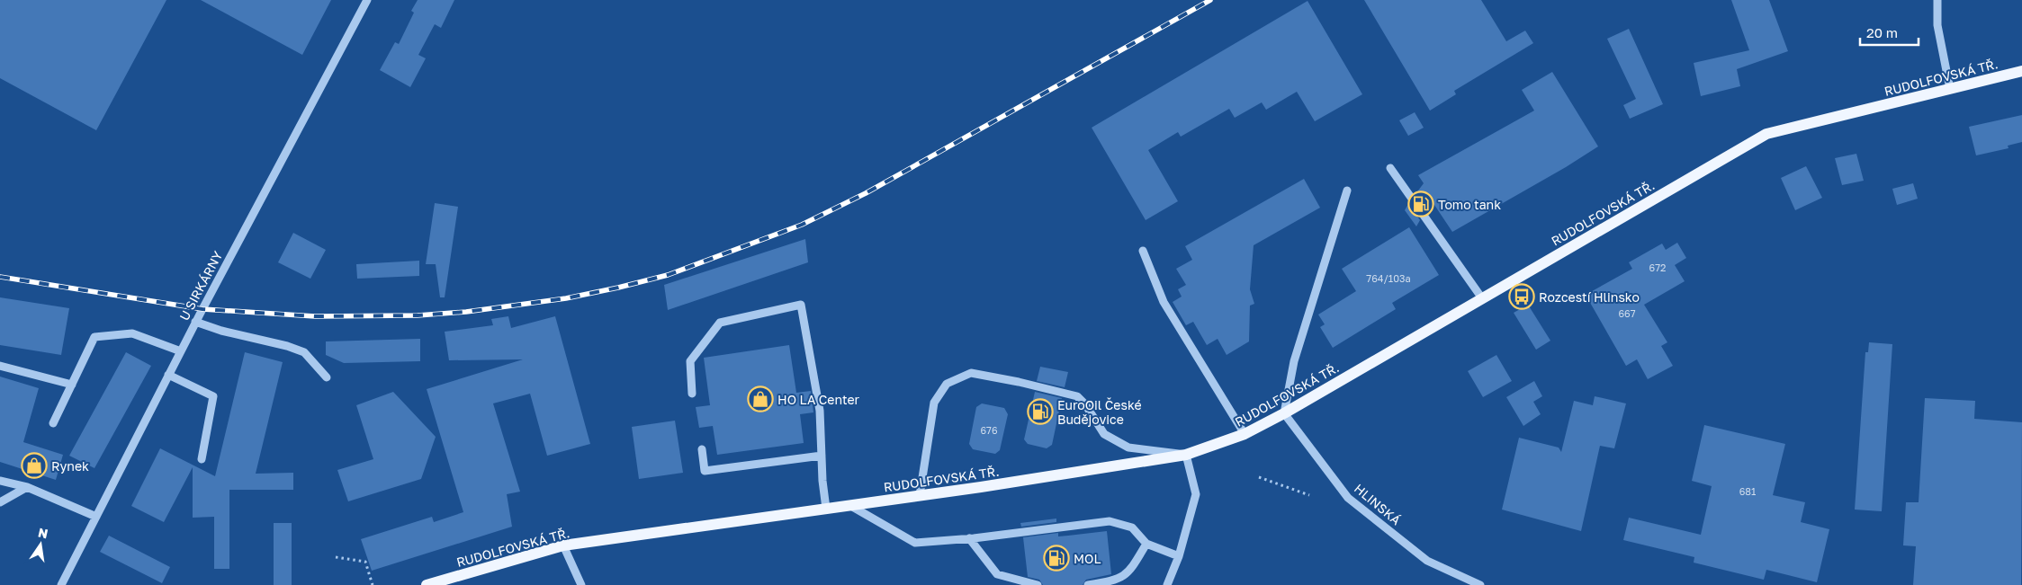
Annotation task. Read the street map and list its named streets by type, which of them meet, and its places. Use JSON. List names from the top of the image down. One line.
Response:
{"streets":{"main road":["RUDOLFOVSKÁ TŘ."],"street":["U SIRKÁRNY","HLINSKÁ"]},"crossings":[["RUDOLFOVSKÁ TŘ.","HLINSKÁ"]],"places":{"fuel station":["Tomo tank","EuroOil České Budějovice","MOL"],"bus stop":["Rozcestí Hlinsko"],"shop":["HO LA Center","Rynek"]},"house_numbers":["672","764/103a","667","676","681"],"scale_bar":"20 m","north":"top"}
